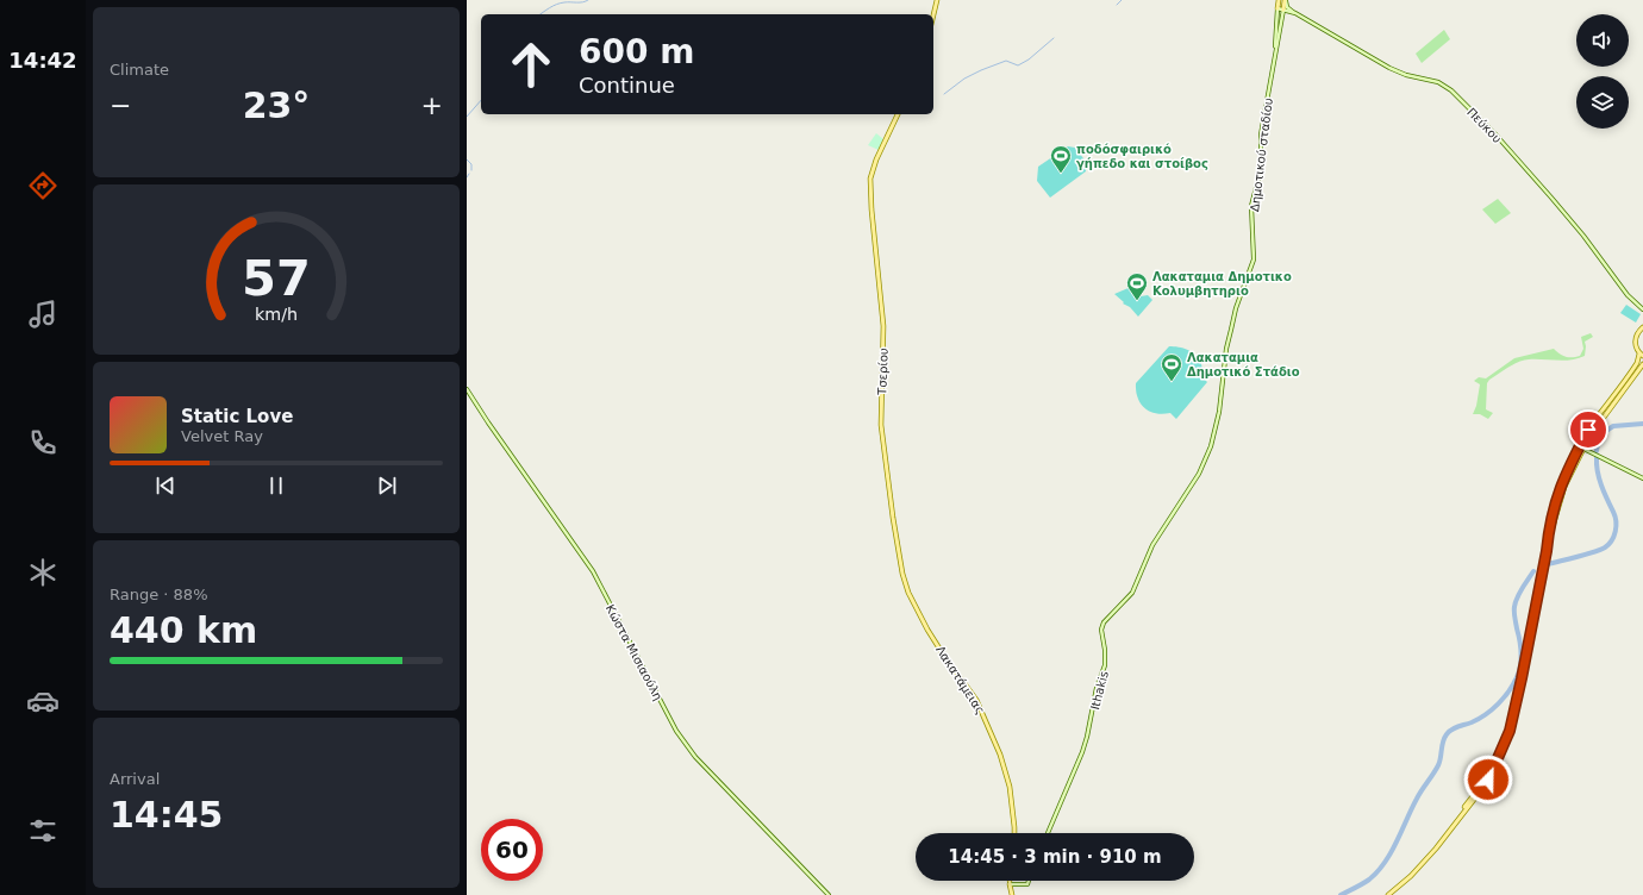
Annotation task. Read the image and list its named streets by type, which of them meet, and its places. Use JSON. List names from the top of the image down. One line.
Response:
{"streets":{"main road":["Πεύκου","Δημοτικού σταδίου","Τσερίου","Κώστα Μισιαούλη","Λακατάμειας","Ithakis"]},"crossings":[["Δημοτικού σταδίου","Ithakis"],["Τσερίου","Λακατάμειας"]],"places":{"sports":["ποδόσφαιρικό γήπεδο και στοίβος","Λακαταμια Δημοτικο Κολυμβητηριο","Λακαταμια Δημοτικό Στάδιο"]},"page":{"tabs":"14:42","tile":["Climate",["Range · 88%","440 km"],["Arrival","14:45"]],"turn":["600 m","Continue"],"heat":["−","23°","+"],"song":["Static Love","Velvet Ray"],"limit":"60","trip":"14:45 · 3 min · 910 m","gauge":["57","km/h"]}}
